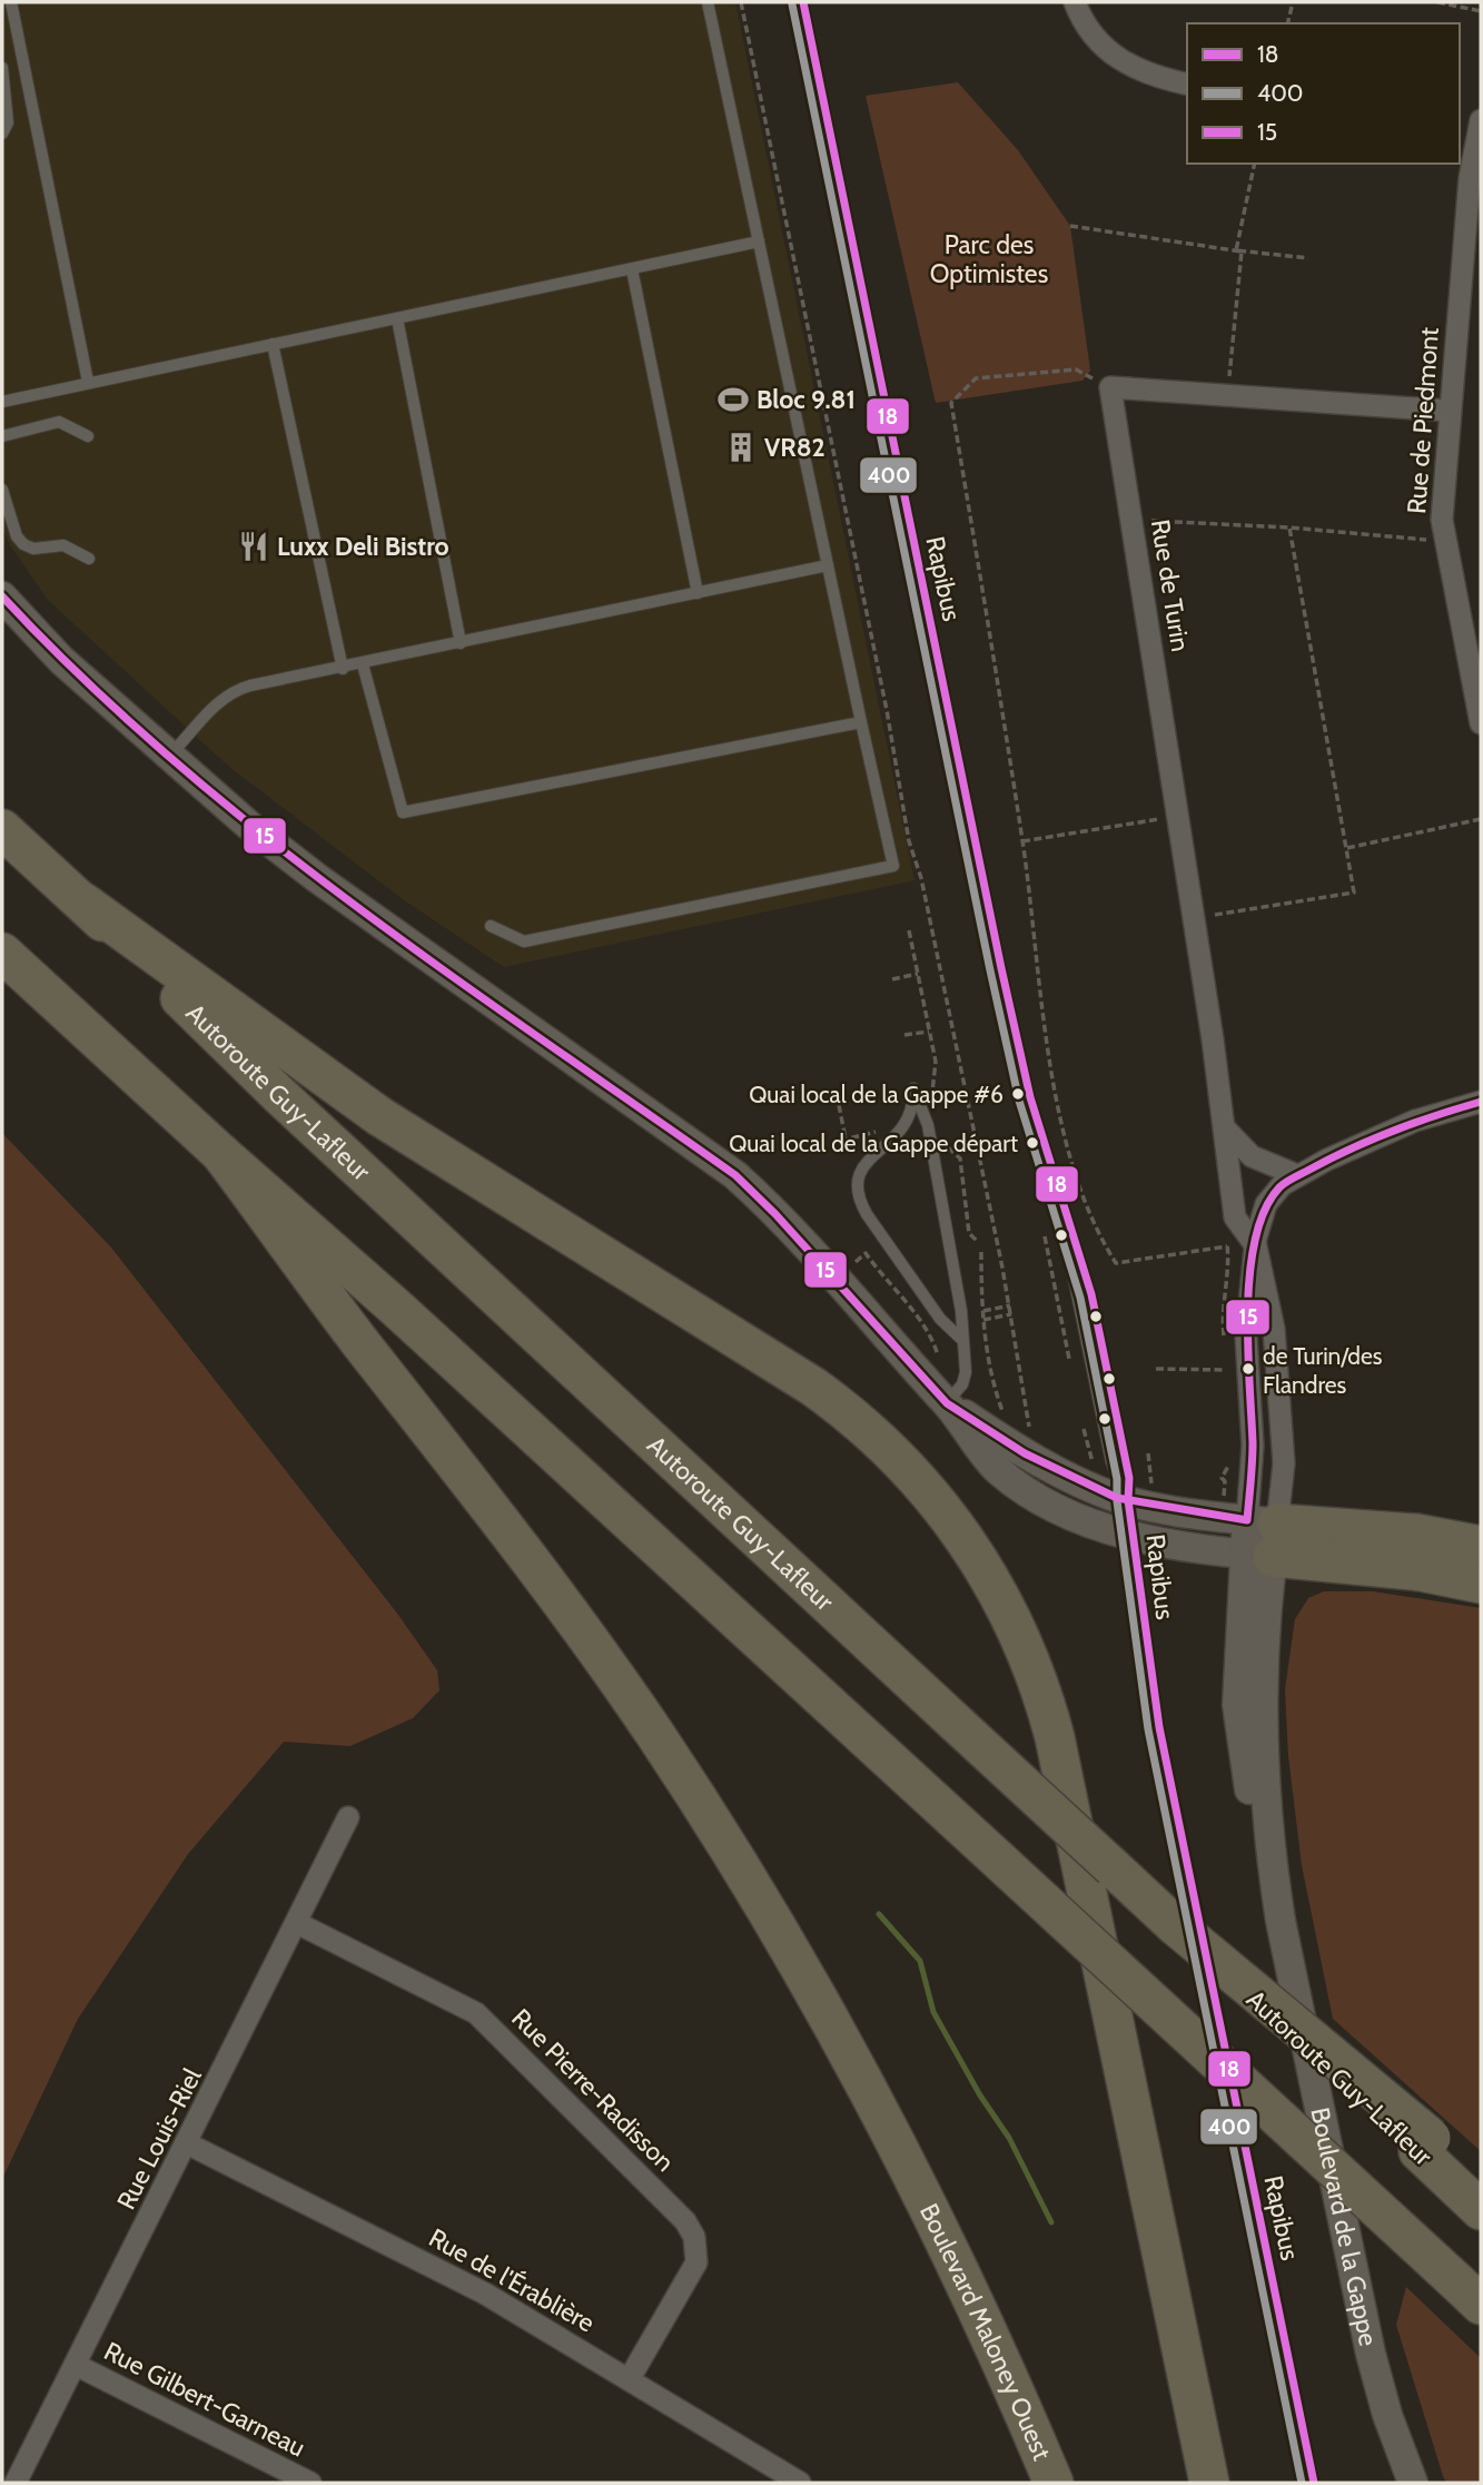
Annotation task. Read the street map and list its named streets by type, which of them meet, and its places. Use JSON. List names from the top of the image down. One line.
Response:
{"streets":{"highway":["Autoroute Guy-Lafleur","Boulevard Maloney Ouest"],"street":["Rue de Piedmont","Rue de Turin","Rue Pierre-Radisson","Rue Louis-Riel","Boulevard de la Gappe","Rue de l'Érablière","Rue Gilbert-Garneau"],"lane":["Rapibus"]},"crossings":[["Rue de Turin","Boulevard de la Gappe"],["Rue Pierre-Radisson","Rue Louis-Riel"],["Rue Pierre-Radisson","Rue de l'Érablière"],["Rue Louis-Riel","Rue de l'Érablière"],["Rue Louis-Riel","Rue Gilbert-Garneau"]],"parks":["Parc des Optimistes"],"places":{"sports":["Bloc 9.81"],"building":["VR82"],"restaurant":["Luxx Deli Bistro"],"other":["Quai local de la Gappe #6","Quai local de la Gappe départ","de Turin/des Flandres"]},"lines":["transit line 18","transit line 400","transit line 15"],"legend":["18","400","15"]}
